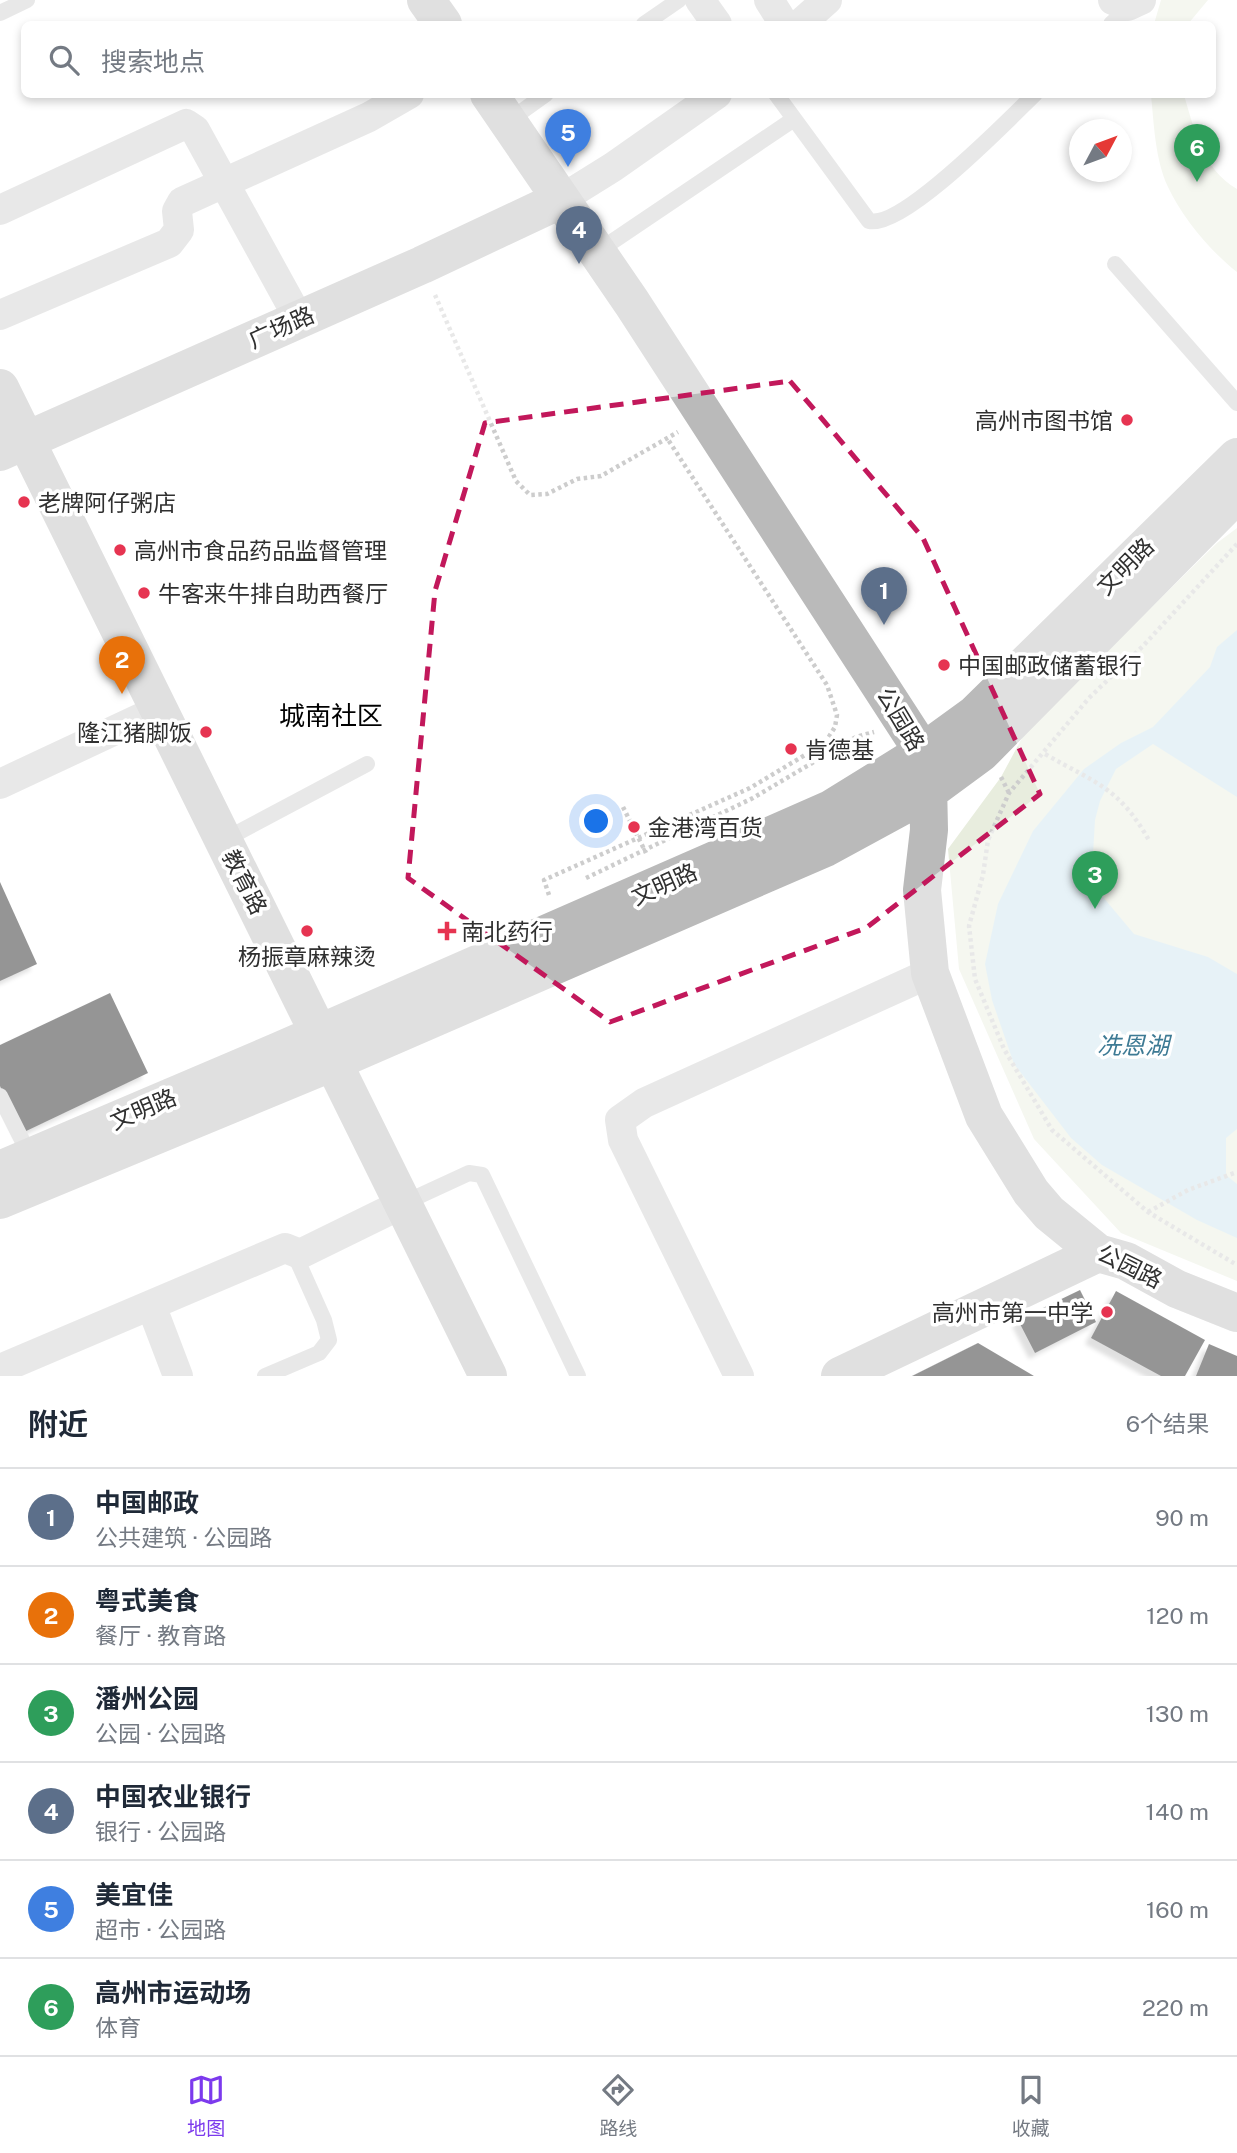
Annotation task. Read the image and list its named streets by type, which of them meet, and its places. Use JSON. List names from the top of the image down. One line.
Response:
{"streets":{"street":["广场路","文明路","公园路","教育路"]},"crossings":[["广场路","公园路"],["广场路","教育路"],["文明路","公园路"],["文明路","教育路"]],"districts":["城南社区"],"water":["冼恩湖"],"places":{"other":["高州市图书馆","老牌阿仔粥店","高州市食品药品监督管理","牛客来牛排自助西餐厅","中国邮政储蓄银行","隆江猪脚饭","肯德基","金港湾百货","杨振章麻辣烫","高州市第一中学"],"health":["南北药行"]},"north":"top right","page":{"search":"搜索地点","pins":["5","6","4","1","2","3"],"heading":["附近","6个结果"],"list":[{"mark":"1","name":"中国邮政","note":"公共建筑 · 公园路","value":"90 m"},{"mark":"2","name":"粤式美食","note":"餐厅 · 教育路","value":"120 m"},{"mark":"3","name":"潘州公园","note":"公园 · 公园路","value":"130 m"},{"mark":"4","name":"中国农业银行","note":"银行 · 公园路","value":"140 m"},{"mark":"5","name":"美宜佳","note":"超市 · 公园路","value":"160 m"},{"mark":"6","name":"高州市运动场","note":"体育","value":"220 m"}],"nav":["地图","路线","收藏"]}}
